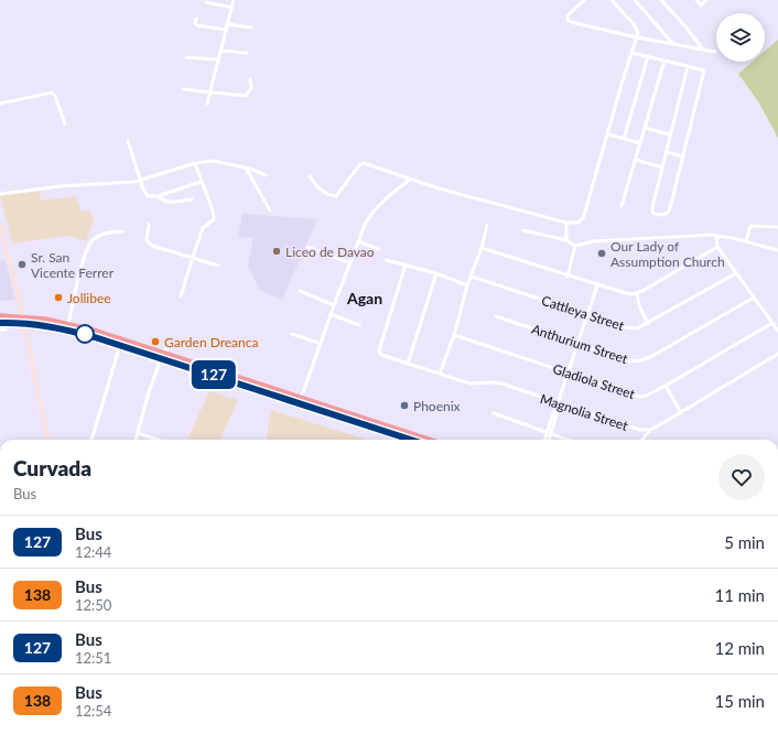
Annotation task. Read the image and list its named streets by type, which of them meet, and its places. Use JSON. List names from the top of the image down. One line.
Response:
{"streets":{"street":["Cattleya Street","Anthurium Street","Gladiola Street","Magnolia Street"]},"districts":["Agan"],"places":["Liceo de Davao","Our Lady of Assumption Church","Sr. San Vicente Ferrer","Jollibee","Garden Dreanca","Phoenix"],"lines":["bus line 127"],"page":{"on_map":"127","heading":["Curvada","Bus"],"list":[{"mark":"127","name":"Bus","note":"12:44","value":"5 min"},{"mark":"138","name":"Bus","note":"12:50","value":"11 min"},{"mark":"127","name":"Bus","note":"12:51","value":"12 min"},{"mark":"138","name":"Bus","note":"12:54","value":"15 min"}]}}
